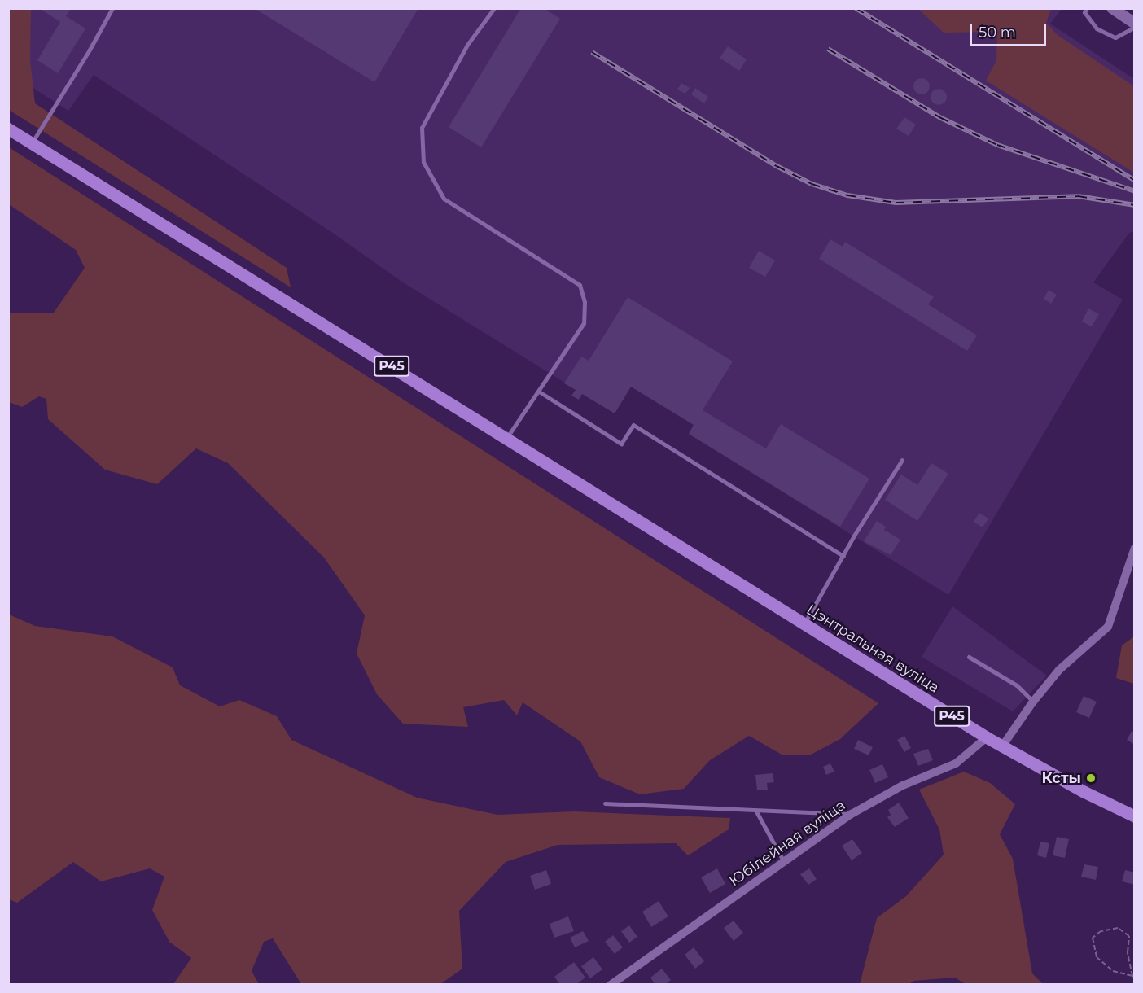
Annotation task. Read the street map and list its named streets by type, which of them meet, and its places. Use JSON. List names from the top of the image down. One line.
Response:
{"streets":{"main road":["Р45","Цэнтральная вуліца"],"street":["Юбілейная вуліца"]},"crossings":[["Р45","Цэнтральная вуліца"],["Цэнтральная вуліца","Юбілейная вуліца"]],"places":["Ксты"],"scale_bar":"50 m"}
